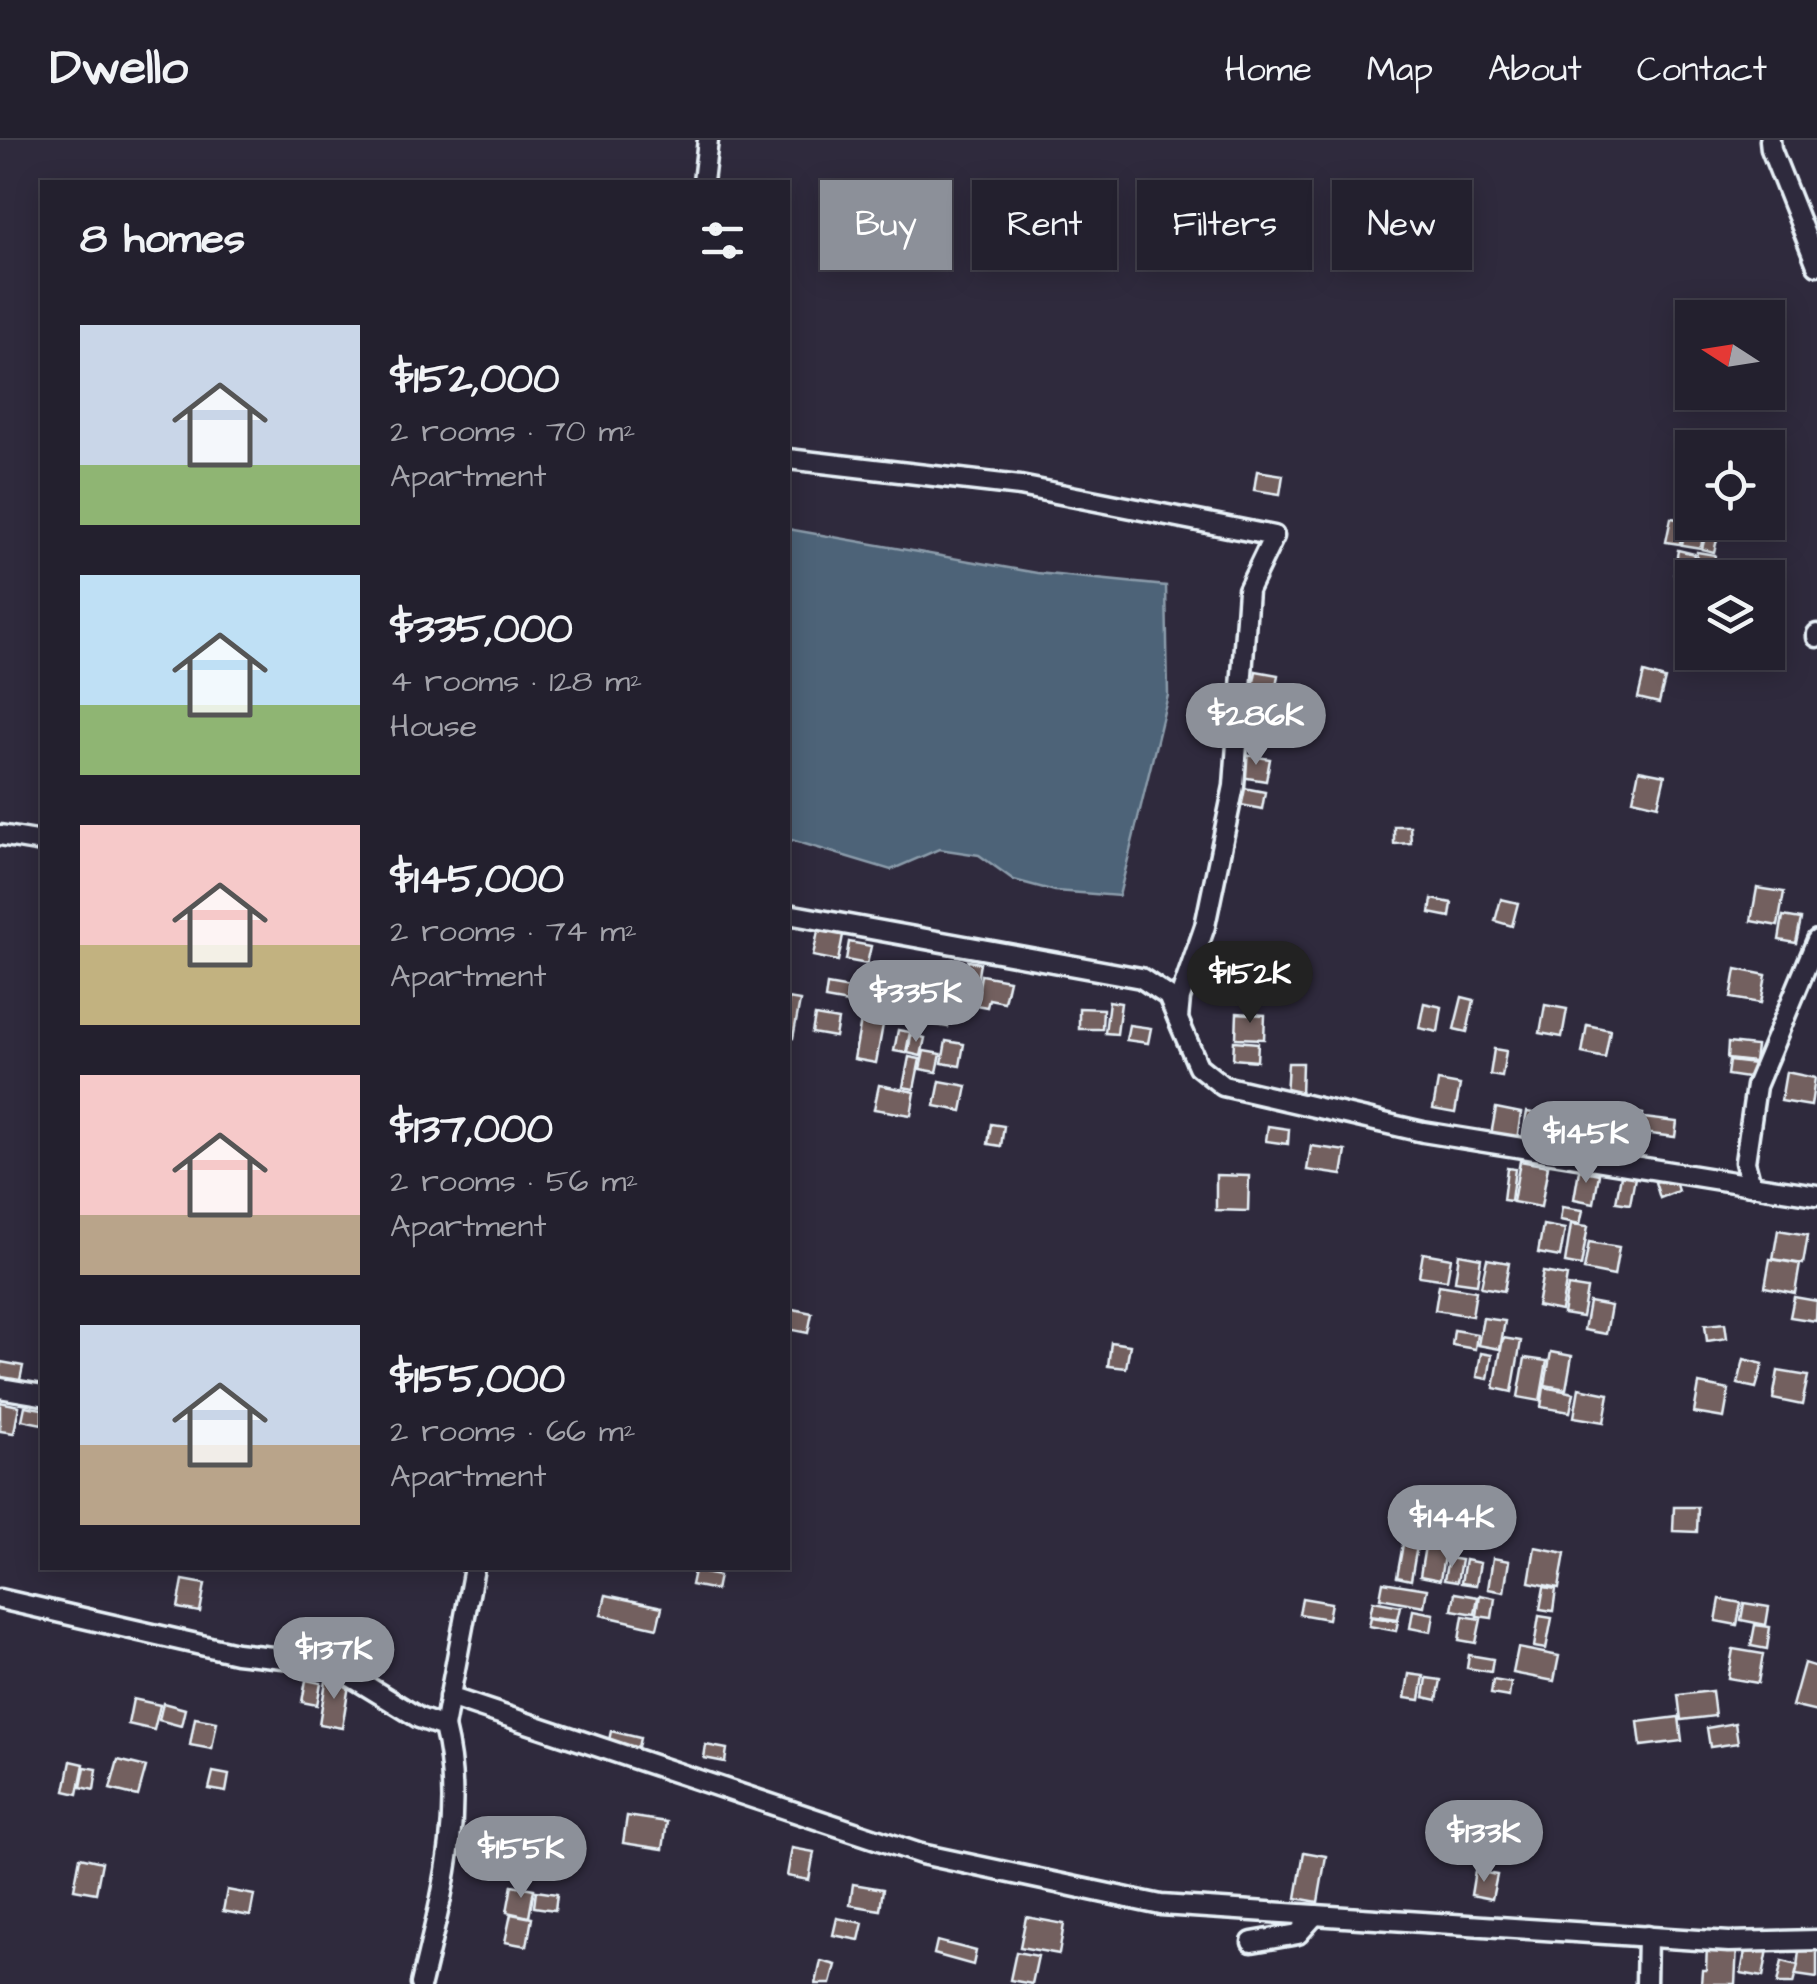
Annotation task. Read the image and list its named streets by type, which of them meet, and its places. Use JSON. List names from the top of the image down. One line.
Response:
{"north":"left","page":{"header":"Dwello","nav":["Home","Map","About","Contact"],"chip":["Buy","Rent","Filters","New"],"heading":"8 homes","list":[{"name":"$152,000","note":"2 rooms · 70 m² · Apartment"},{"name":"$335,000","note":"4 rooms · 128 m² · House"},{"name":"$145,000","note":"2 rooms · 74 m² · Apartment"},{"name":"$137,000","note":"2 rooms · 56 m² · Apartment"},{"name":"$155,000","note":"2 rooms · 66 m² · Apartment"}],"price":["$286K","$152K","$335K","$145K","$144K","$137K","$133K","$155K"]}}
